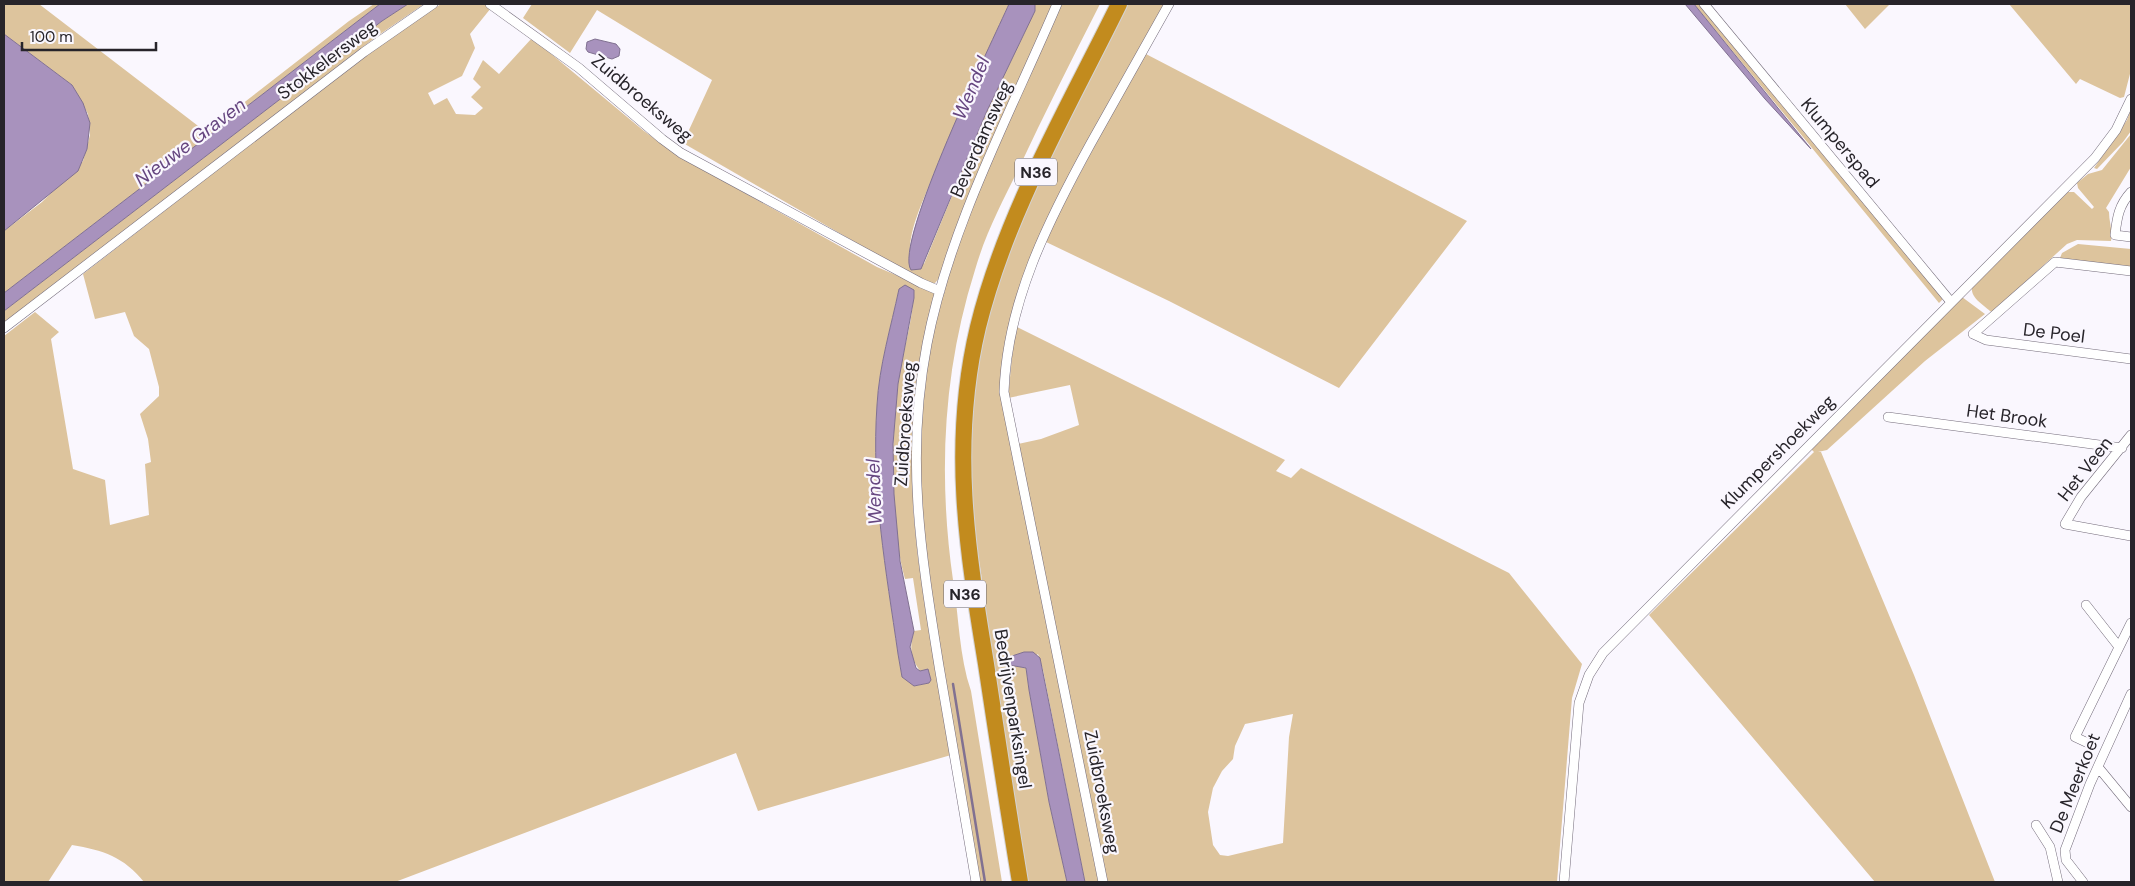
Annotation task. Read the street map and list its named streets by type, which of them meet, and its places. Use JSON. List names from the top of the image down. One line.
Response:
{"streets":{"highway":["N36","Bedrijvenparksingel"],"street":["Stokkelersweg","Zuidbroeksweg","Beverdamsweg","Klumperspad","De Poel","Het Brook","Klumpershoekweg","Het Veen","De Meerkoet"]},"crossings":[["Zuidbroeksweg","Beverdamsweg"],["Klumperspad","Klumpershoekweg"],["Het Brook","Het Veen"]],"water":["Wendel","Nieuwe Graven"],"scale_bar":"100 m"}
